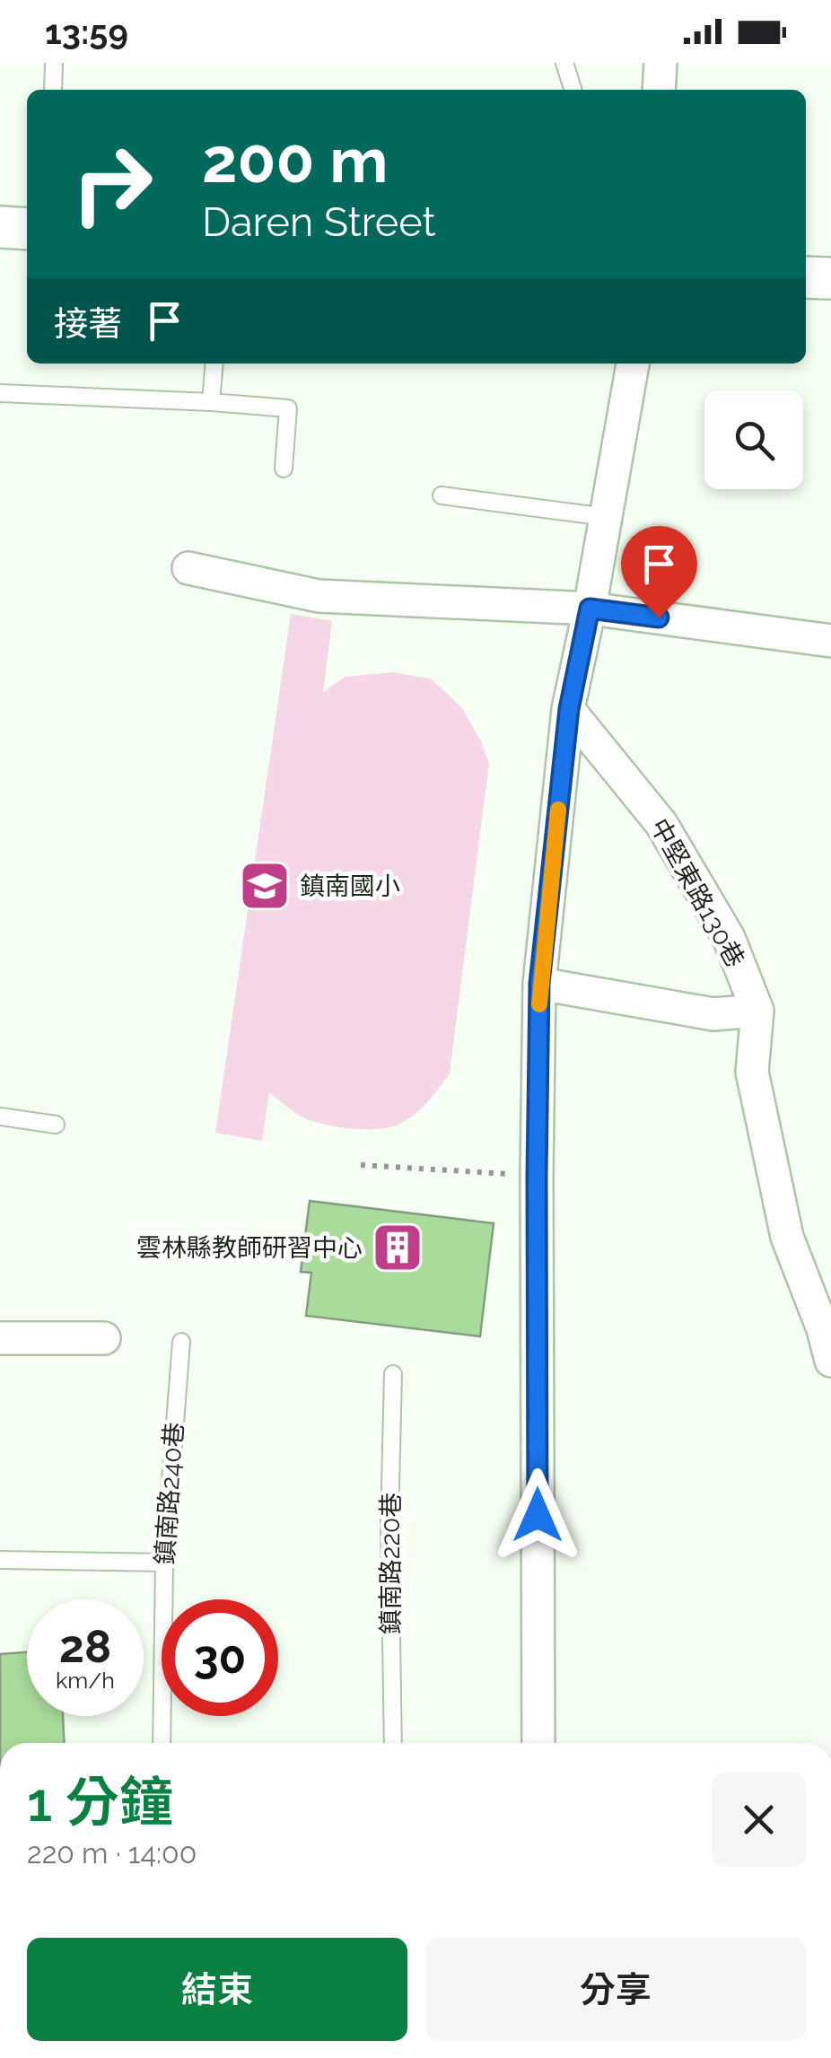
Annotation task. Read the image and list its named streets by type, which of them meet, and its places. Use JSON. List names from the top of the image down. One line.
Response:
{"streets":{"street":["中堅東路130巷"],"lane":["鎮南路240巷","鎮南路220巷"]},"places":{"school or university":["鎮南國小"],"building":["雲林縣教師研習中心"]},"page":{"status":"13:59","turn":["200 m","Daren Street"],"then":"接著","speed":"28 km/h","limit":"30","heading":["1 分鐘","220 m · 14:00"],"buttons":["結束","分享"]}}
